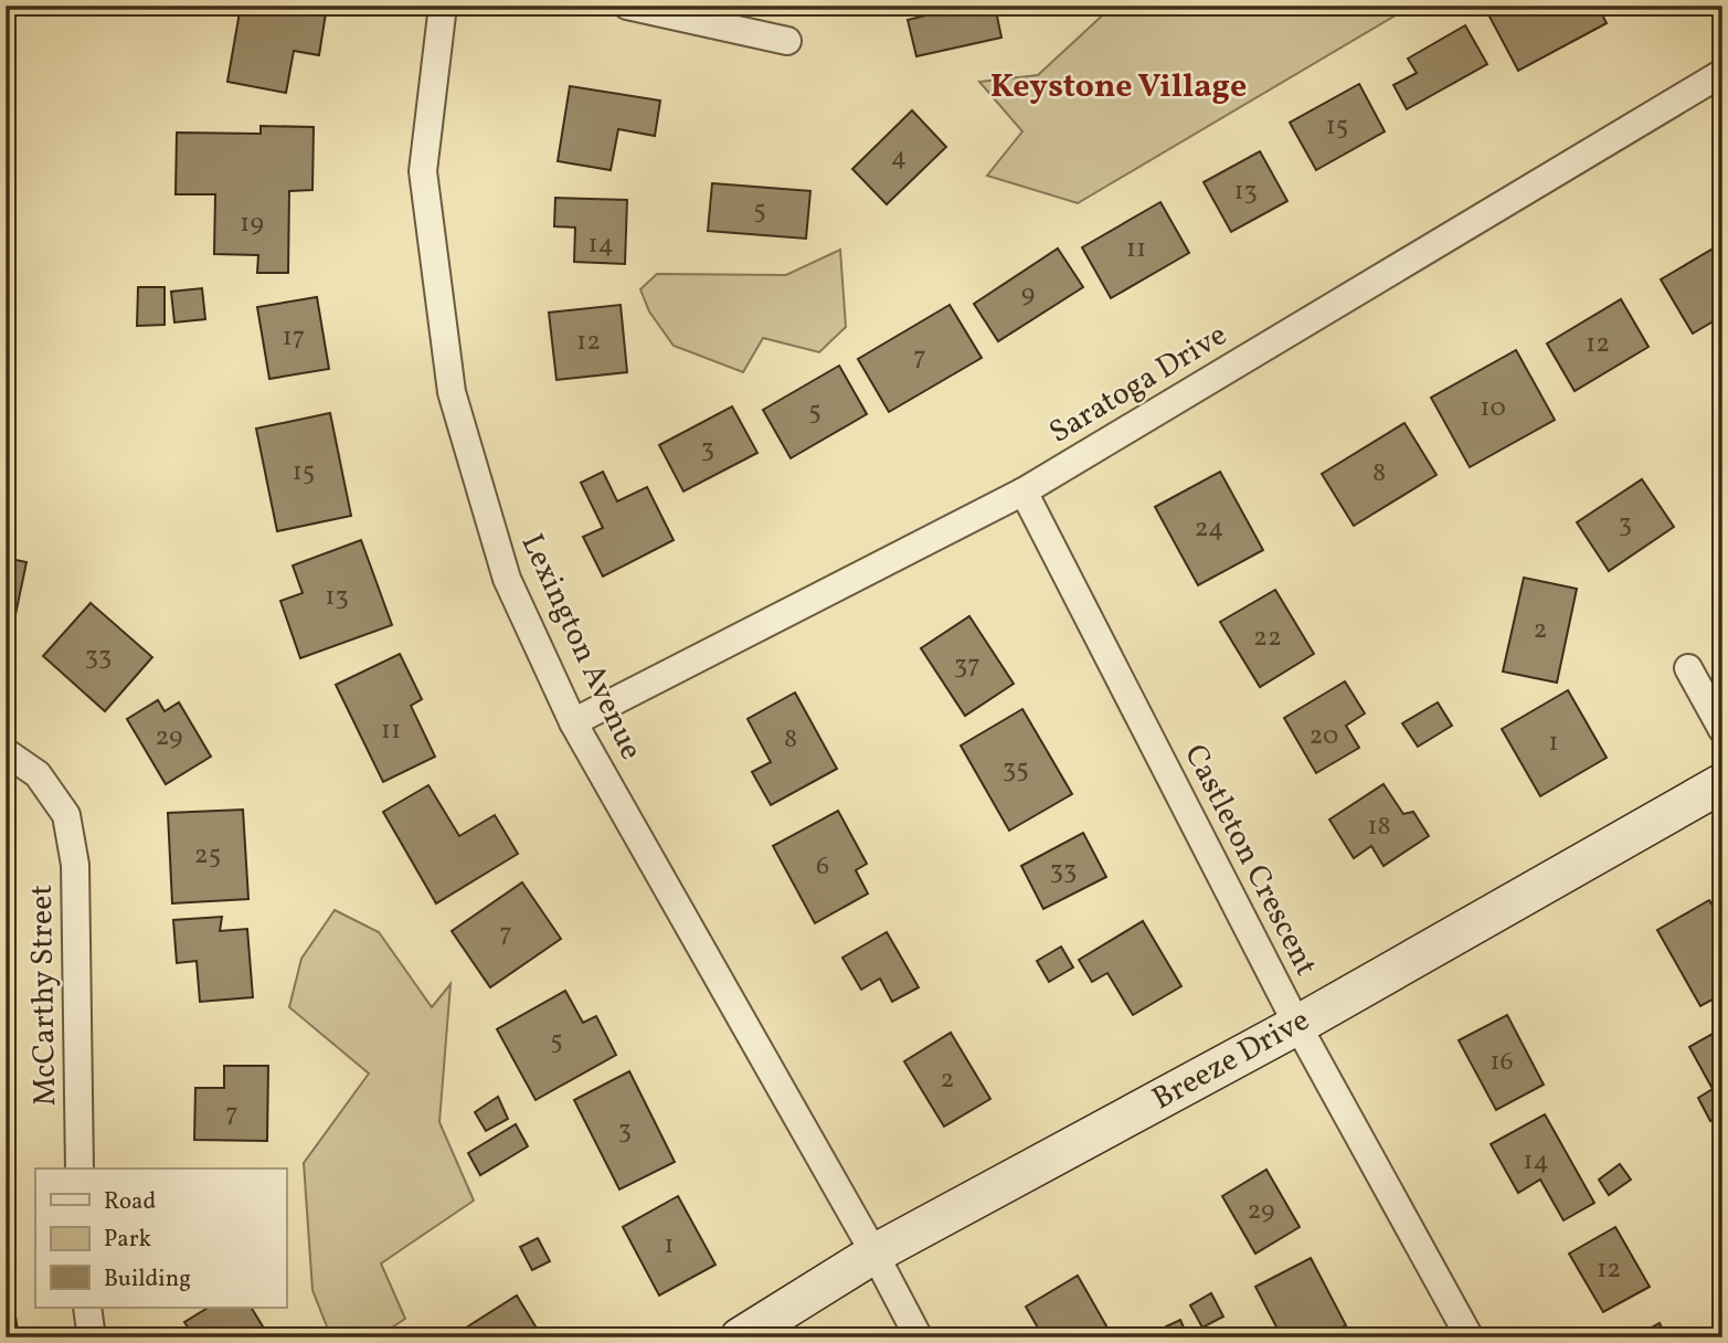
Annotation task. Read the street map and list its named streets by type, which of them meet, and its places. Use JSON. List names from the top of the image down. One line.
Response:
{"streets":{"street":["Saratoga Drive","Lexington Avenue","Castleton Crescent","McCarthy Street","Breeze Drive"]},"crossings":[["Saratoga Drive","Lexington Avenue"],["Saratoga Drive","Castleton Crescent"],["Lexington Avenue","Breeze Drive"],["Castleton Crescent","Breeze Drive"]],"districts":["Keystone Village"],"house_numbers":["15","4","13","5","19","14","11","9","17","12","12","7","10","5","3","15","8","3","24","13","2","22","33","37","11","20","29","8","1","35","18","25","6","33","7","5","16","2","7","3","14","29","1","12"],"legend":["Road","Park","Building"]}
